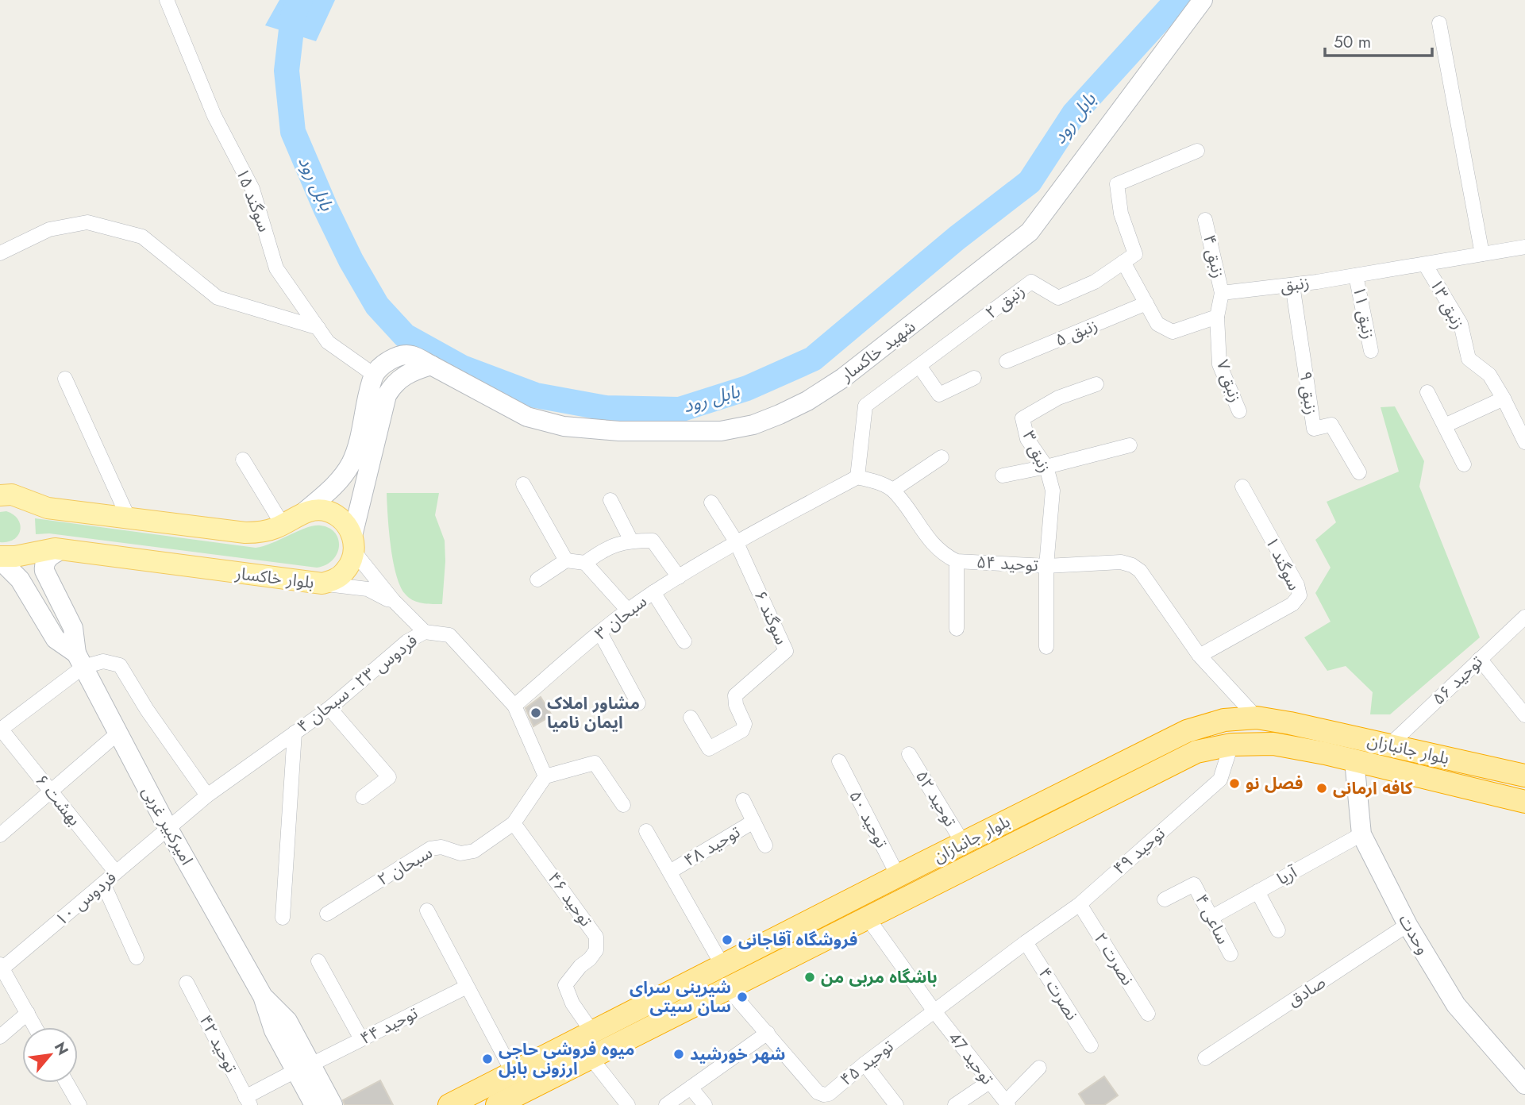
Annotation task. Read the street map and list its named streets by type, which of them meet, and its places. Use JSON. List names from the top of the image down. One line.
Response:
{"streets":{"highway":["بلوار جانبازان"],"main road":["شهید خاکسار","بلوار خاکسار","امیرکبیر غربی","وحدت"],"street":["سوگند ۱۵","زنبق ۴","زنبق","زنبق ۲","زنبق ۱۳","زنبق ۱۱","زنبق ۵","زنبق ۷","زنبق ۹","زنبق ۳","توحید ۵۴","سوگند ۱","سبحان ۳","سوگند ۶","توحید ۵۶","فردوس ۲۳ - سبحان ۴","توحید ۵۲","بهشت ۶","توحید ۵۰","توحید ۴۸","توحید ۴۹","سبحان ۲","آریا","فردوس ۱۰","توحید ۴۶","ساعی ۴","نصرت ۲","صادق","نصرت ۴","توحید ۴۴","توحید ۴۲","توحید 47","توحید ۴۵"]},"crossings":[["سوگند ۱۵","شهید خاکسار"],["زنبق ۴","زنبق"],["زنبق","زنبق ۱۳"],["زنبق","زنبق ۱۱"],["زنبق","زنبق ۹"],["زنبق ۳","توحید ۵۴"],["توحید ۵۴","سوگند ۱"],["توحید ۵۴","بلوار جانبازان"],["بلوار خاکسار","امیرکبیر غربی"],["سبحان ۳","سوگند ۶"],["سبحان ۳","فردوس ۲۳ - سبحان ۴"],["توحید ۵۶","بلوار جانبازان"],["فردوس ۲۳ - سبحان ۴","امیرکبیر غربی"],["فردوس ۲۳ - سبحان ۴","فردوس ۱۰"],["بلوار جانبازان","توحید ۵۲"],["بلوار جانبازان","توحید ۵۰"],["بلوار جانبازان","توحید ۴۸"],["بلوار جانبازان","توحید ۴۹"],["بلوار جانبازان","توحید ۴۶"],["بلوار جانبازان","وحدت"],["بلوار جانبازان","توحید 47"],["بلوار جانبازان","توحید ۴۵"],["بهشت ۶","فردوس ۱۰"],["امیرکبیر غربی","فردوس ۱۰"],["امیرکبیر غربی","توحید ۴۴"],["توحید ۴۹","نصرت ۲"],["توحید ۴۹","نصرت ۴"],["توحید ۴۹","توحید ۴۵"],["سبحان ۲","توحید ۴۶"],["آریا","ساعی ۴"],["آریا","وحدت"],["وحدت","صادق"],["نصرت ۴","توحید ۴۵"],["توحید ۴۴","توحید ۴۲"],["توحید 47","توحید ۴۵"]],"water":["بابل رود"],"places":["مشاور املاک ایمان نامیا","فصل نو","کافه ارمانی","فروشگاه آقاجانی","باشگاه مربی من","شیرینی سرای سان سیتی","شهر خورشید","میوه فروشی حاجی ارزونی بابل"],"scale_bar":"50 m","north":"top right"}
